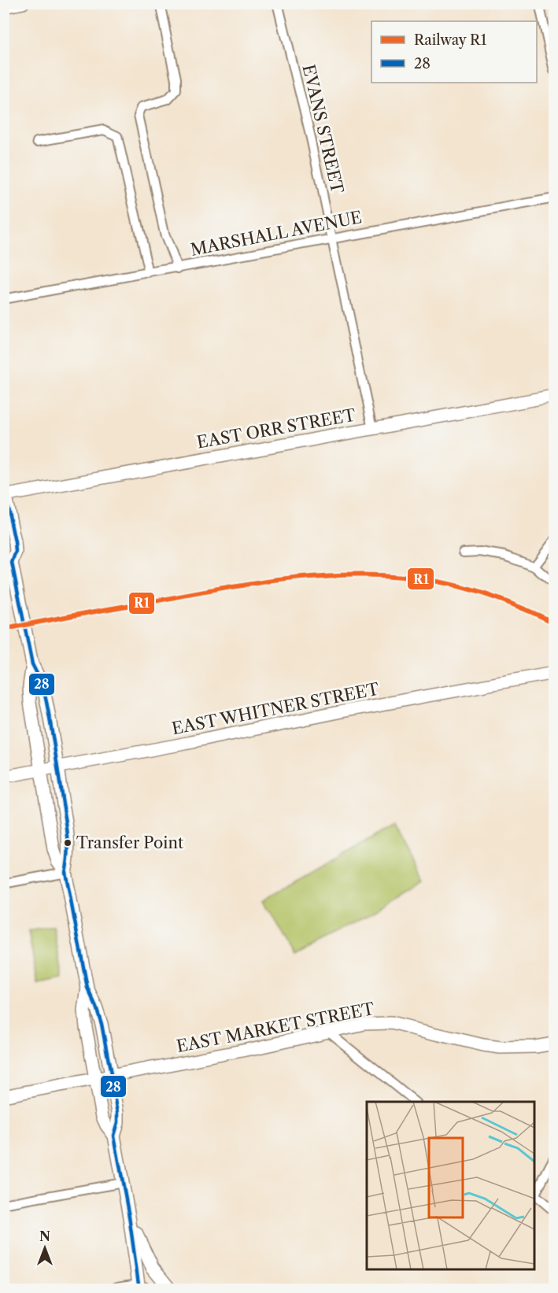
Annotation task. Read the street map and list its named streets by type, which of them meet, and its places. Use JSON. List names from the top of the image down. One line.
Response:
{"streets":{"street":["EVANS STREET","MARSHALL AVENUE","EAST ORR STREET","EAST WHITNER STREET","EAST MARKET STREET"]},"crossings":[["EVANS STREET","MARSHALL AVENUE"],["EVANS STREET","EAST ORR STREET"]],"places":["Transfer Point"],"lines":["transit line 28","rail line R1"],"legend":["Railway R1","28"],"north":"top"}
